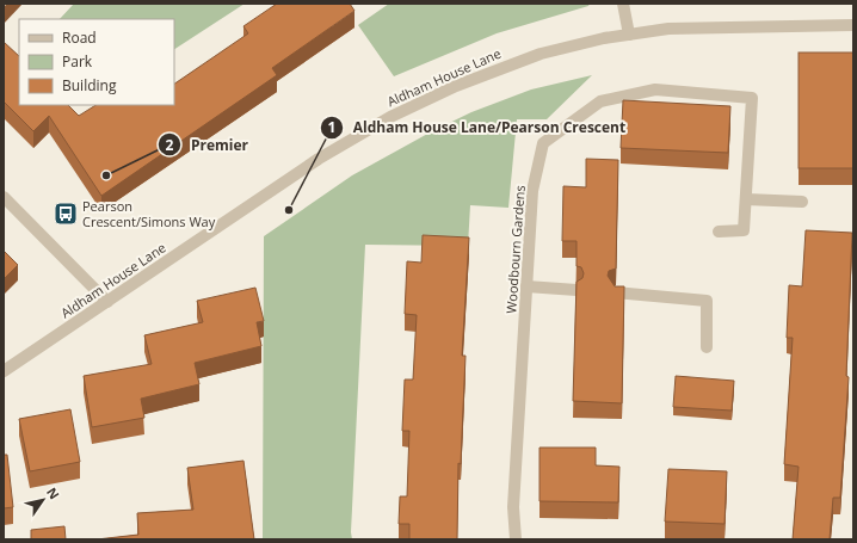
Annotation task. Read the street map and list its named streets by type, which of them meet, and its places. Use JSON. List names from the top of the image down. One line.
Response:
{"streets":{"street":["Aldham House Lane","Woodbourn Gardens"]},"places":{"other":["Premier","Aldham House Lane/Pearson Crescent"],"bus stop":["Pearson Crescent/Simons Way"]},"legend":["Road","Park","Building"],"north":"top right"}
